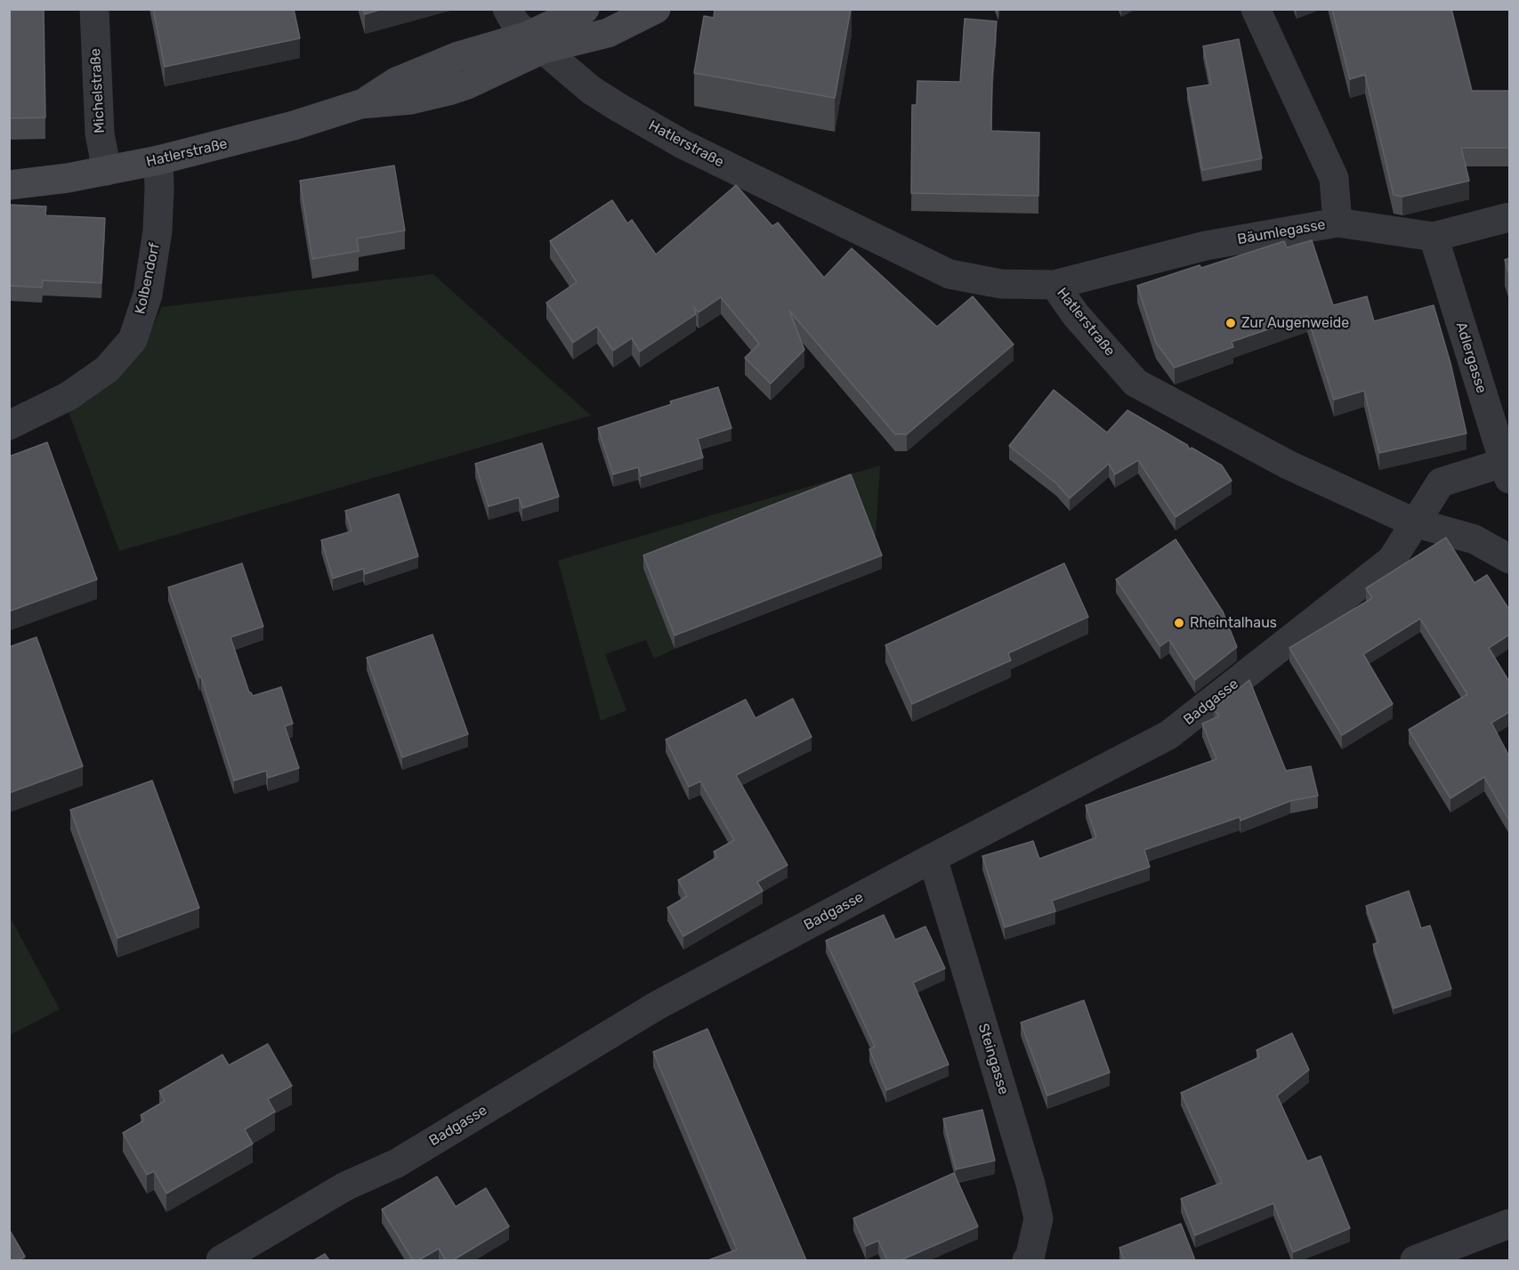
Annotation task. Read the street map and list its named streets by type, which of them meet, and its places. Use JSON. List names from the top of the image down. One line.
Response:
{"streets":{"street":["Michelstraße","Hatlerstraße","Bäumlegasse","Kolbendorf","Adlergasse","Badgasse","Steingasse"]},"crossings":[["Michelstraße","Hatlerstraße"],["Hatlerstraße","Bäumlegasse"],["Hatlerstraße","Kolbendorf"],["Hatlerstraße","Badgasse"],["Bäumlegasse","Adlergasse"],["Adlergasse","Badgasse"],["Badgasse","Steingasse"]],"places":["Zur Augenweide","Rheintalhaus"]}
